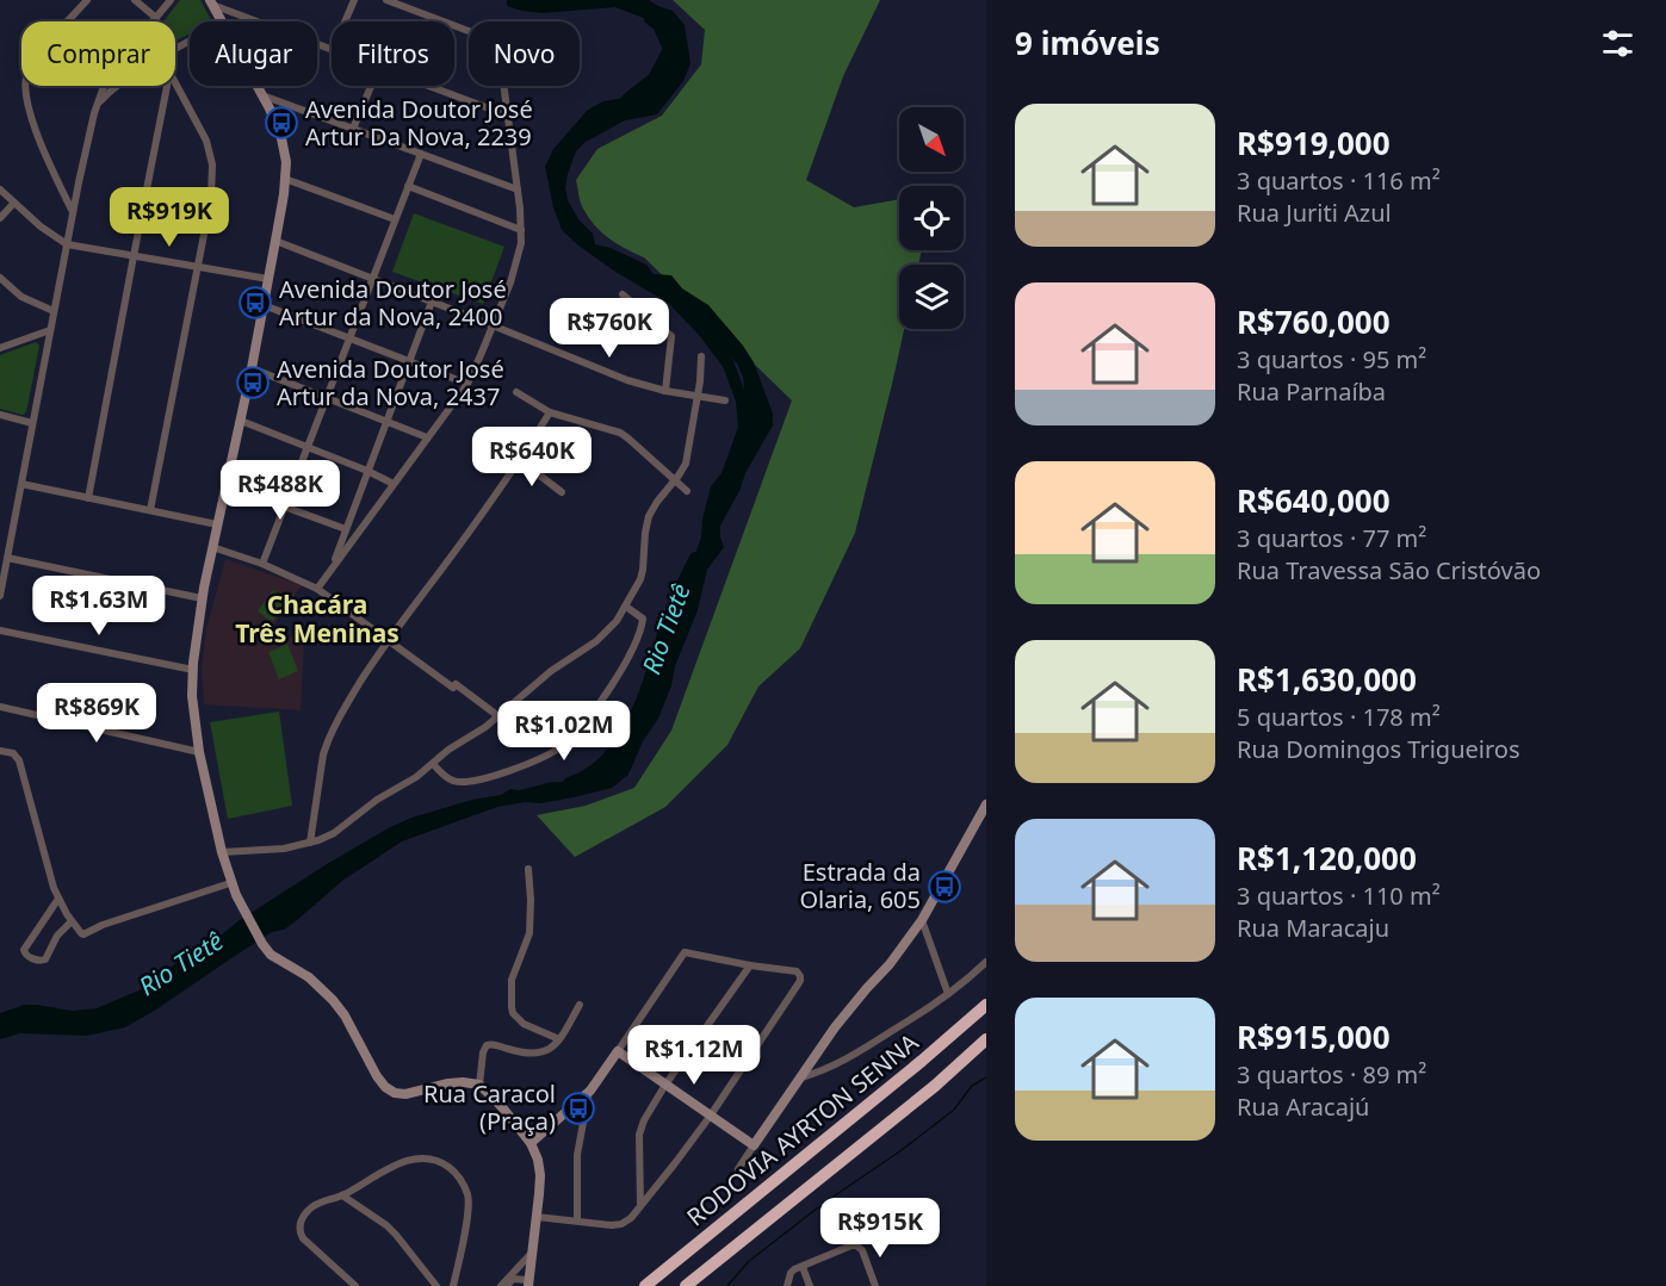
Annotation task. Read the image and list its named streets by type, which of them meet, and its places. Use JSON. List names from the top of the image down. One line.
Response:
{"streets":{"highway":["RODOVIA AYRTON SENNA"]},"districts":["Chacára Três Meninas"],"water":["Rio Tietê"],"places":{"bus stop":["Avenida Doutor José Artur Da Nova, 2239","Avenida Doutor José Artur da Nova, 2400","Avenida Doutor José Artur da Nova, 2437","Estrada da Olaria, 605","Rua Caracol (Praça)"]},"north":"bottom right","page":{"heading":"9 imóveis","chip":["Comprar","Alugar","Filtros","Novo"],"list":[{"name":"R$919,000","note":"3 quartos · 116 m² · Rua Juriti Azul"},{"name":"R$760,000","note":"3 quartos · 95 m² · Rua Parnaíba"},{"name":"R$640,000","note":"3 quartos · 77 m² · Rua Travessa São Cristóvão"},{"name":"R$1,630,000","note":"5 quartos · 178 m² · Rua Domingos Trigueiros"},{"name":"R$1,120,000","note":"3 quartos · 110 m² · Rua Maracaju"},{"name":"R$915,000","note":"3 quartos · 89 m² · Rua Aracajú"}],"price":["R$919K","R$760K","R$640K","R$488K","R$1.63M","R$869K","R$1.02M","R$1.12M","R$915K"]}}
